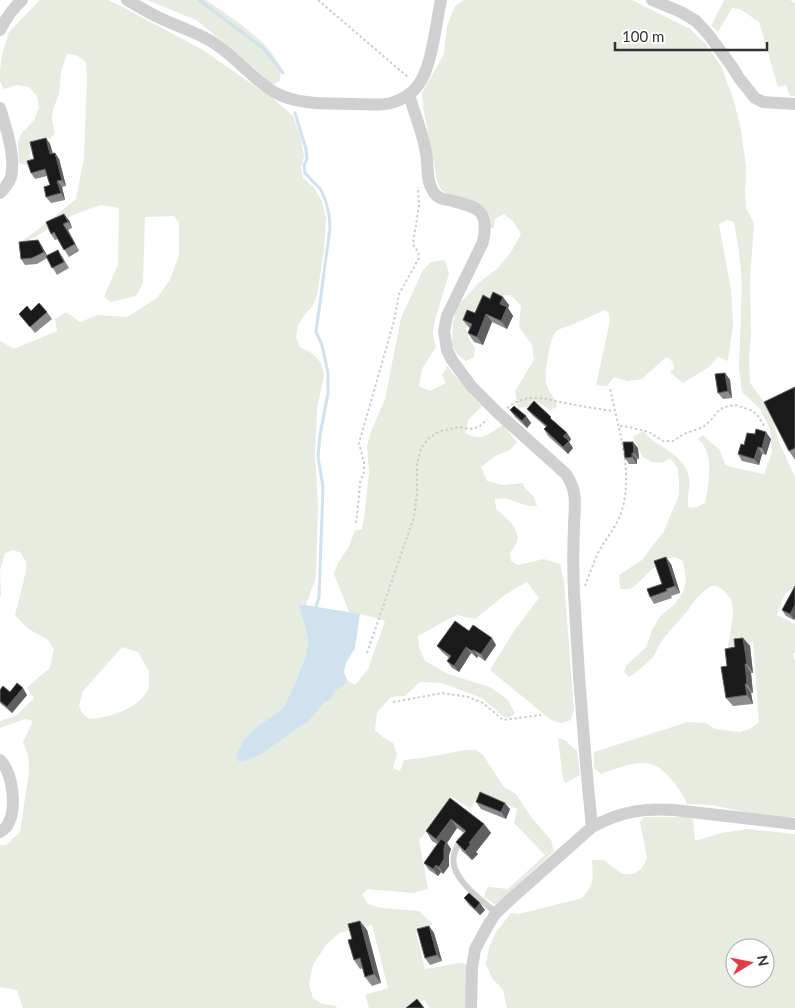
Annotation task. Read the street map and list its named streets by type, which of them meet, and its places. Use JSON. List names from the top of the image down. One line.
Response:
{"scale_bar":"100 m","north":"right"}
